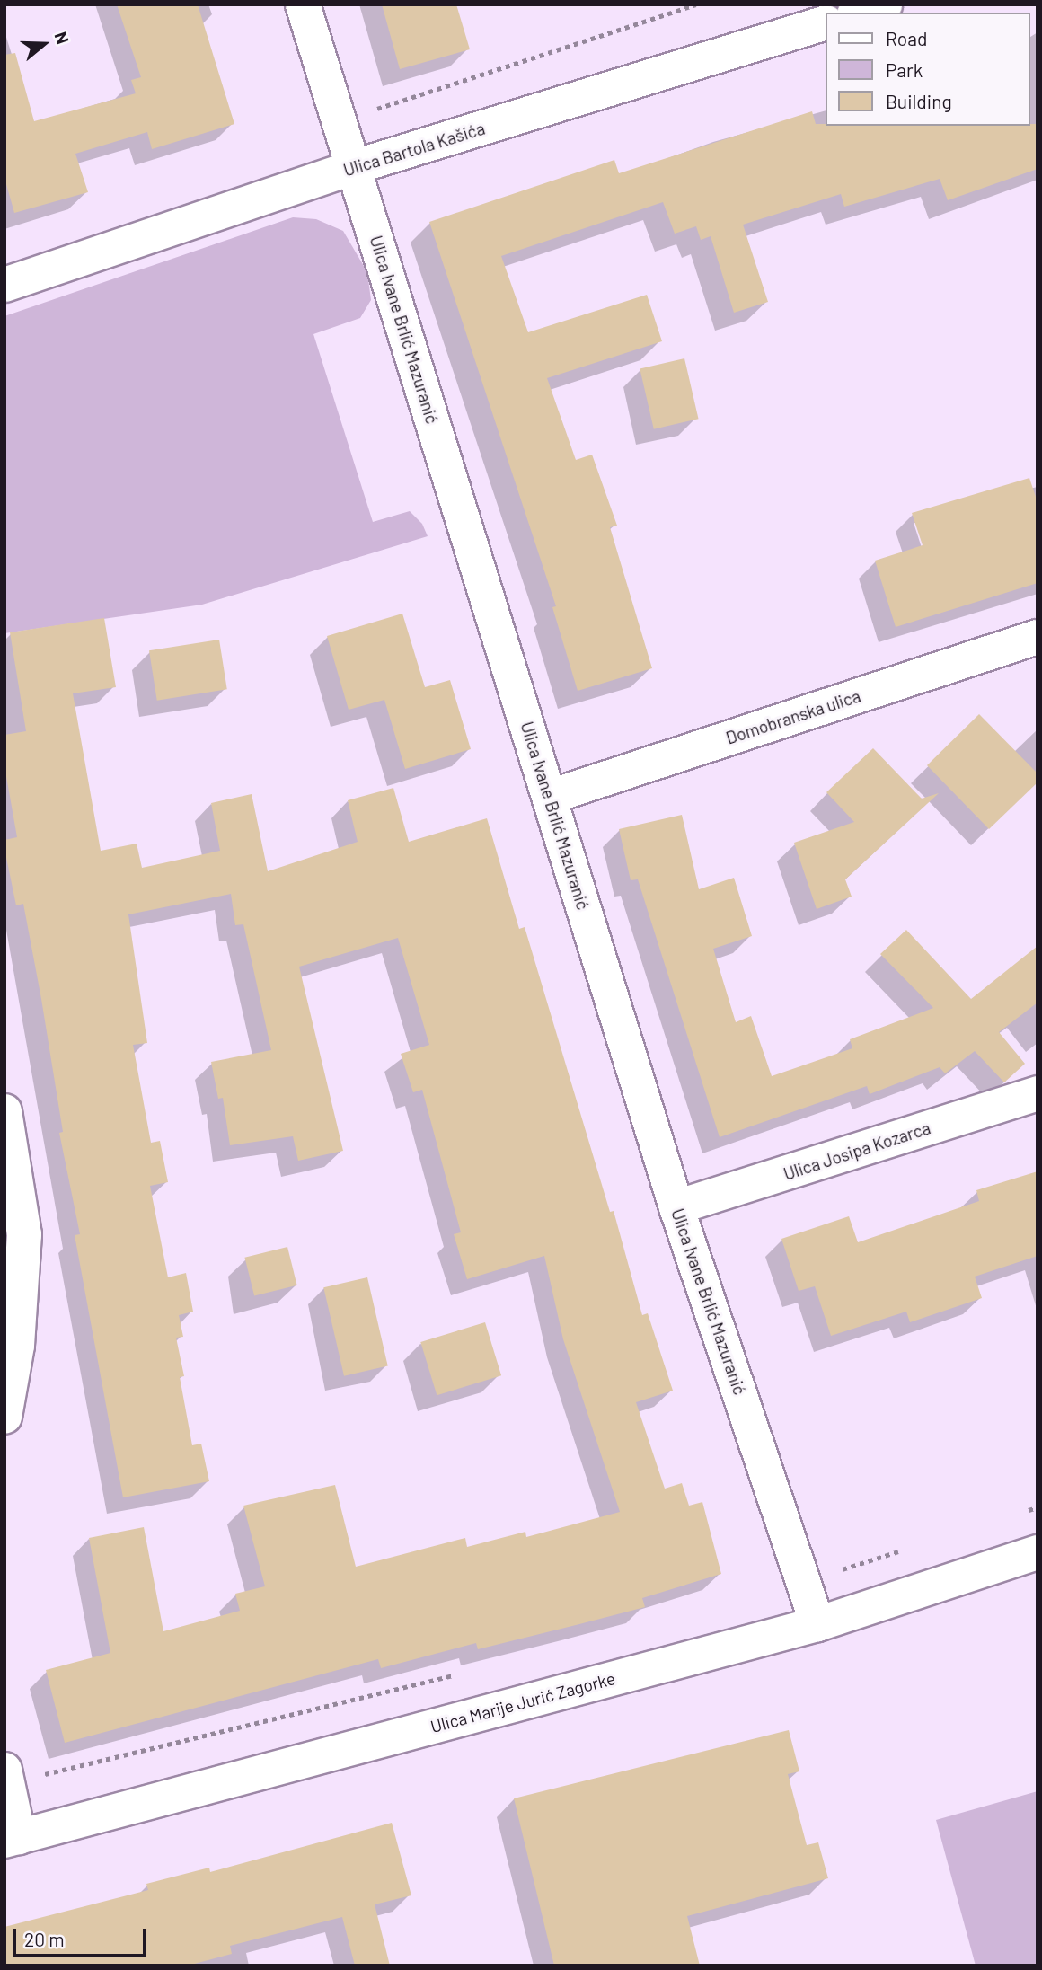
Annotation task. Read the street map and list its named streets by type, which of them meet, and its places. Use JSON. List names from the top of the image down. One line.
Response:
{"streets":{"street":["Ulica Bartola Kašića","Ulica Ivane Brlić Mazuranić","Domobranska ulica","Ulica Josipa Kozarca","Ulica Marije Jurić Zagorke"]},"crossings":[["Ulica Bartola Kašića","Ulica Ivane Brlić Mazuranić"],["Ulica Ivane Brlić Mazuranić","Domobranska ulica"],["Ulica Ivane Brlić Mazuranić","Ulica Josipa Kozarca"],["Ulica Ivane Brlić Mazuranić","Ulica Marije Jurić Zagorke"]],"legend":["Road","Park","Building"],"scale_bar":"20 m","north":"right"}
